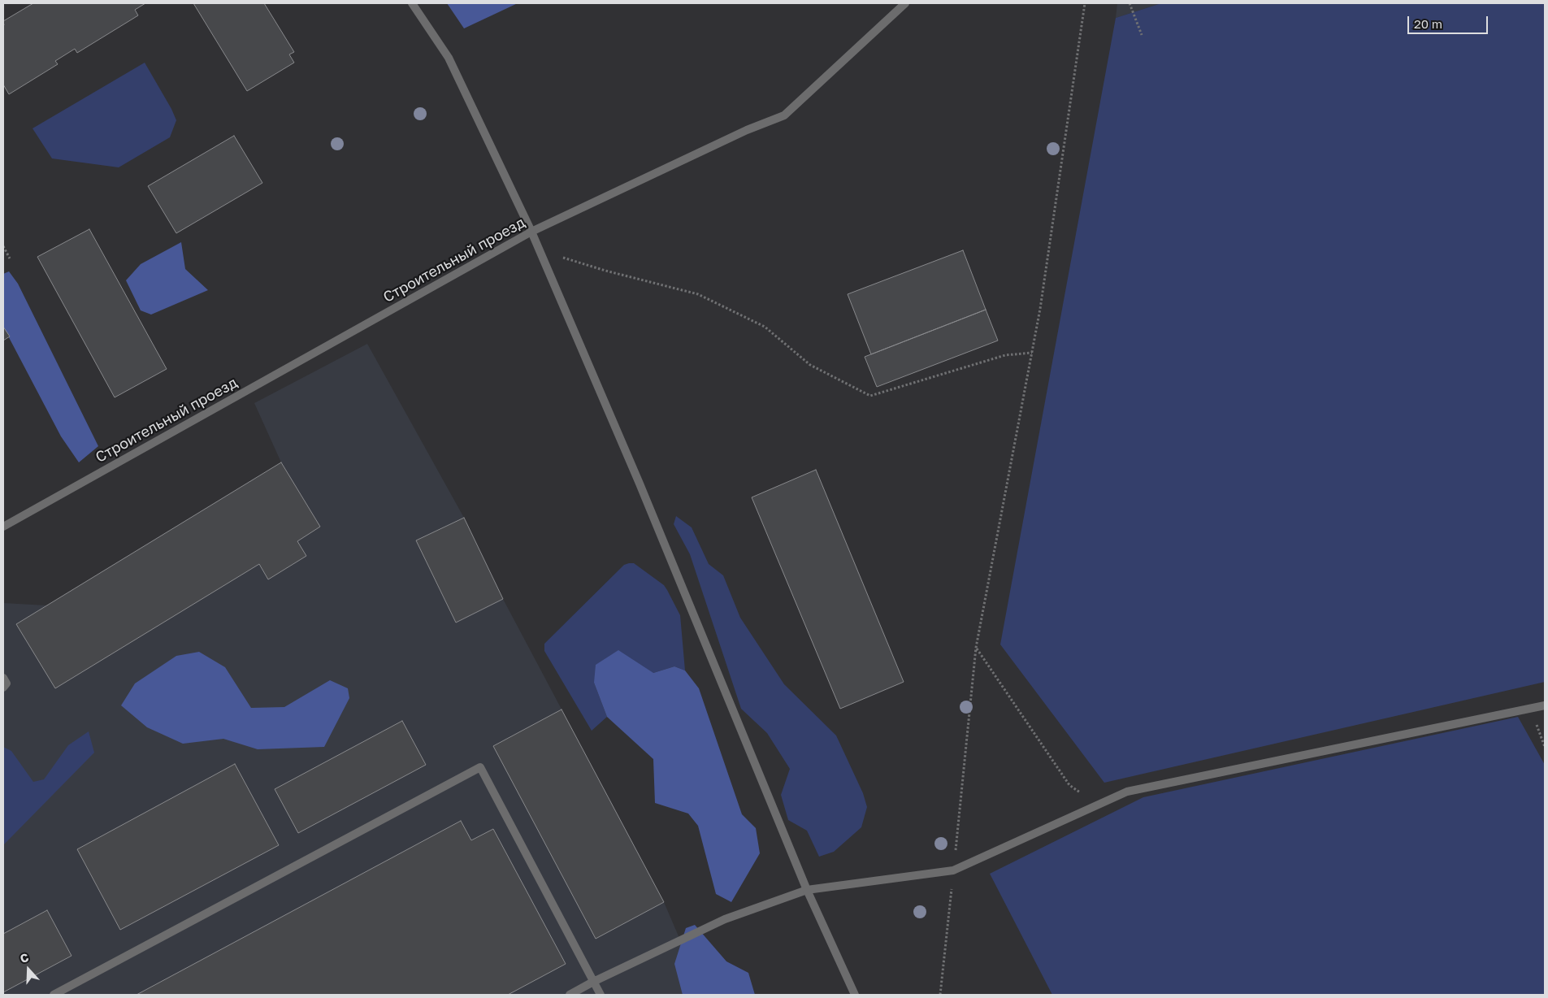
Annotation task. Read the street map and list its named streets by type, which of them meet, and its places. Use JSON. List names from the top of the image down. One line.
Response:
{"streets":{"street":["Строительный проезд"]},"scale_bar":"20 m","north":"top"}
